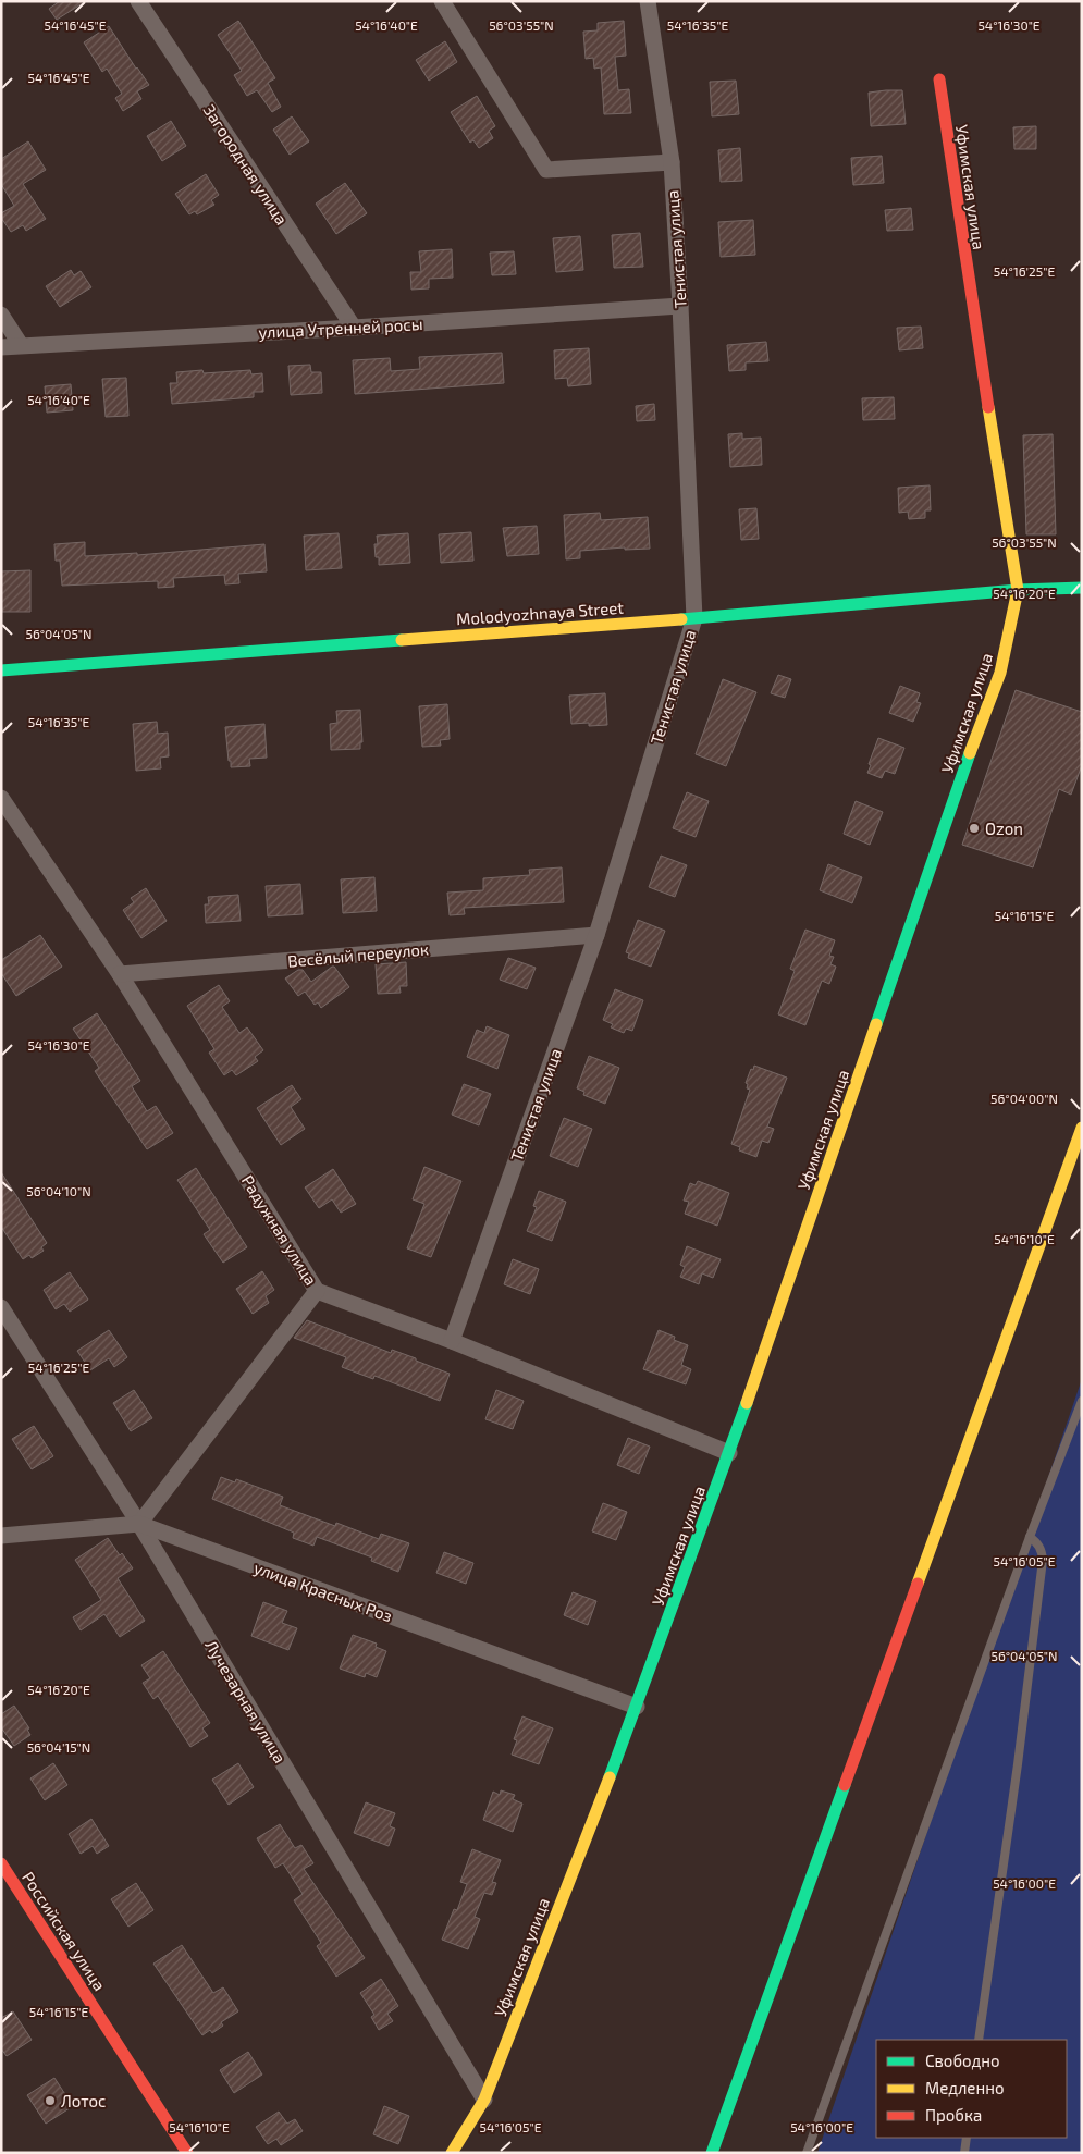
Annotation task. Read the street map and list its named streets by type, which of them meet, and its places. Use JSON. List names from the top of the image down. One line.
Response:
{"streets":{"street":["Загородная улица","Уфимская улица","Тенистая улица","улица Утренней росы","Molodyozhnaya Street","Весёлый переулок","Радужная улица","улица Красных Роз","Лучезарная улица","Российская улица"]},"crossings":[["Загородная улица","улица Утренней росы"],["Уфимская улица","Molodyozhnaya Street"],["Уфимская улица","Радужная улица"],["Уфимская улица","улица Красных Роз"],["Уфимская улица","Лучезарная улица"],["Тенистая улица","улица Утренней росы"],["Тенистая улица","Molodyozhnaya Street"],["Тенистая улица","Весёлый переулок"],["Тенистая улица","Радужная улица"],["Весёлый переулок","Радужная улица"],["улица Красных Роз","Лучезарная улица"]],"places":["Ozon","Лотос"],"legend":["Свободно","Медленно","Пробка"],"coordinates":["56°03'55\"N","54°16'45\"E","54°16'40\"E","54°16'35\"E","54°16'30\"E","54°16'25\"E","54°16'20\"E","56°04'05\"N","54°16'15\"E","56°04'00\"N","56°04'10\"N","54°16'10\"E","54°16'05\"E","56°04'15\"N","54°16'00\"E"]}
